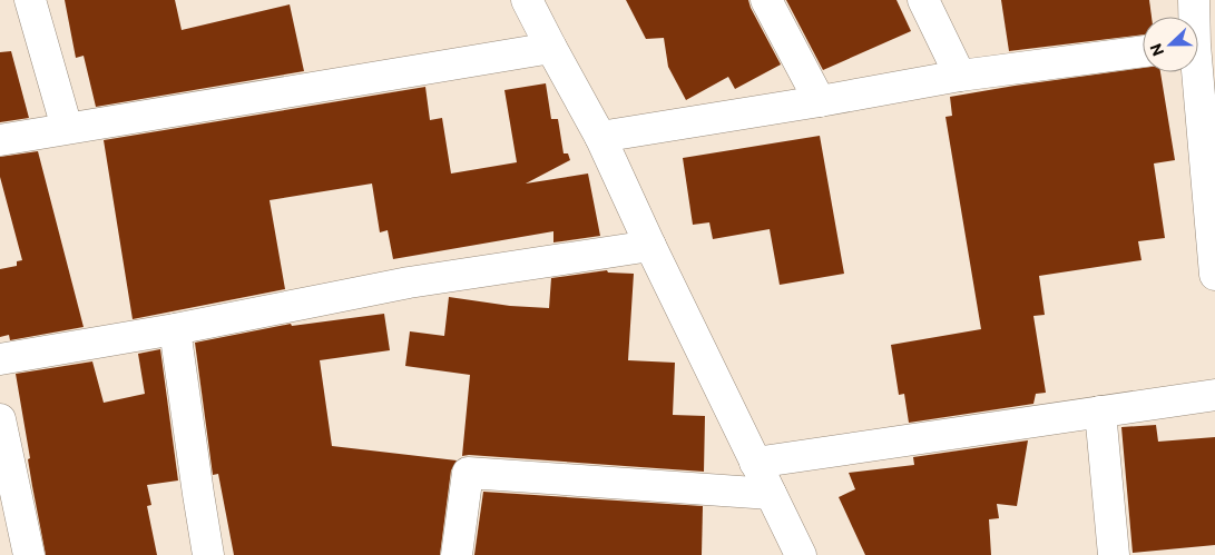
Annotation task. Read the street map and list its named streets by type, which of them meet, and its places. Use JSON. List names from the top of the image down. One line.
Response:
{"north":"left"}
